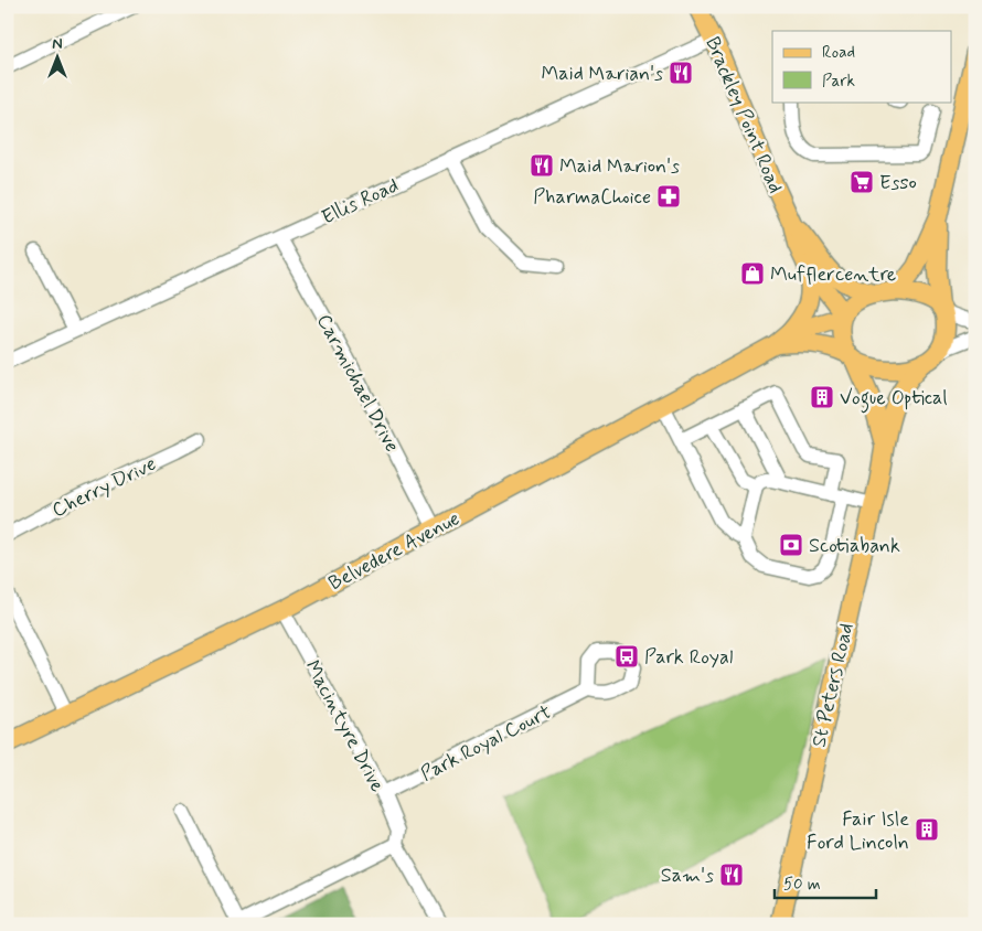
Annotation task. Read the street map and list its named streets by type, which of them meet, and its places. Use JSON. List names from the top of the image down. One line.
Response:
{"streets":{"main road":["Brackley Point Road","Belvedere Avenue","St Peters Road"],"street":["Ellis Road","Carmichael Drive","Cherry Drive","Macintyre Drive","Park Royal Court"]},"crossings":[["Brackley Point Road","Ellis Road"],["Brackley Point Road","Belvedere Avenue"],["Brackley Point Road","St Peters Road"],["Ellis Road","Carmichael Drive"],["Carmichael Drive","Belvedere Avenue"],["Belvedere Avenue","St Peters Road"],["Belvedere Avenue","Macintyre Drive"],["Macintyre Drive","Park Royal Court"]],"places":{"restaurant":["Maid Marian's","Maid Marion's","Sam's"],"supermarket":["Esso"],"pharmacy":["PharmaChoice"],"shop":["Mufflercentre"],"building":["Vogue Optical","Fair Isle Ford Lincoln"],"bank":["Scotiabank"],"bus stop":["Park Royal"]},"legend":["Road","Park"],"scale_bar":"50 m","north":"top"}
